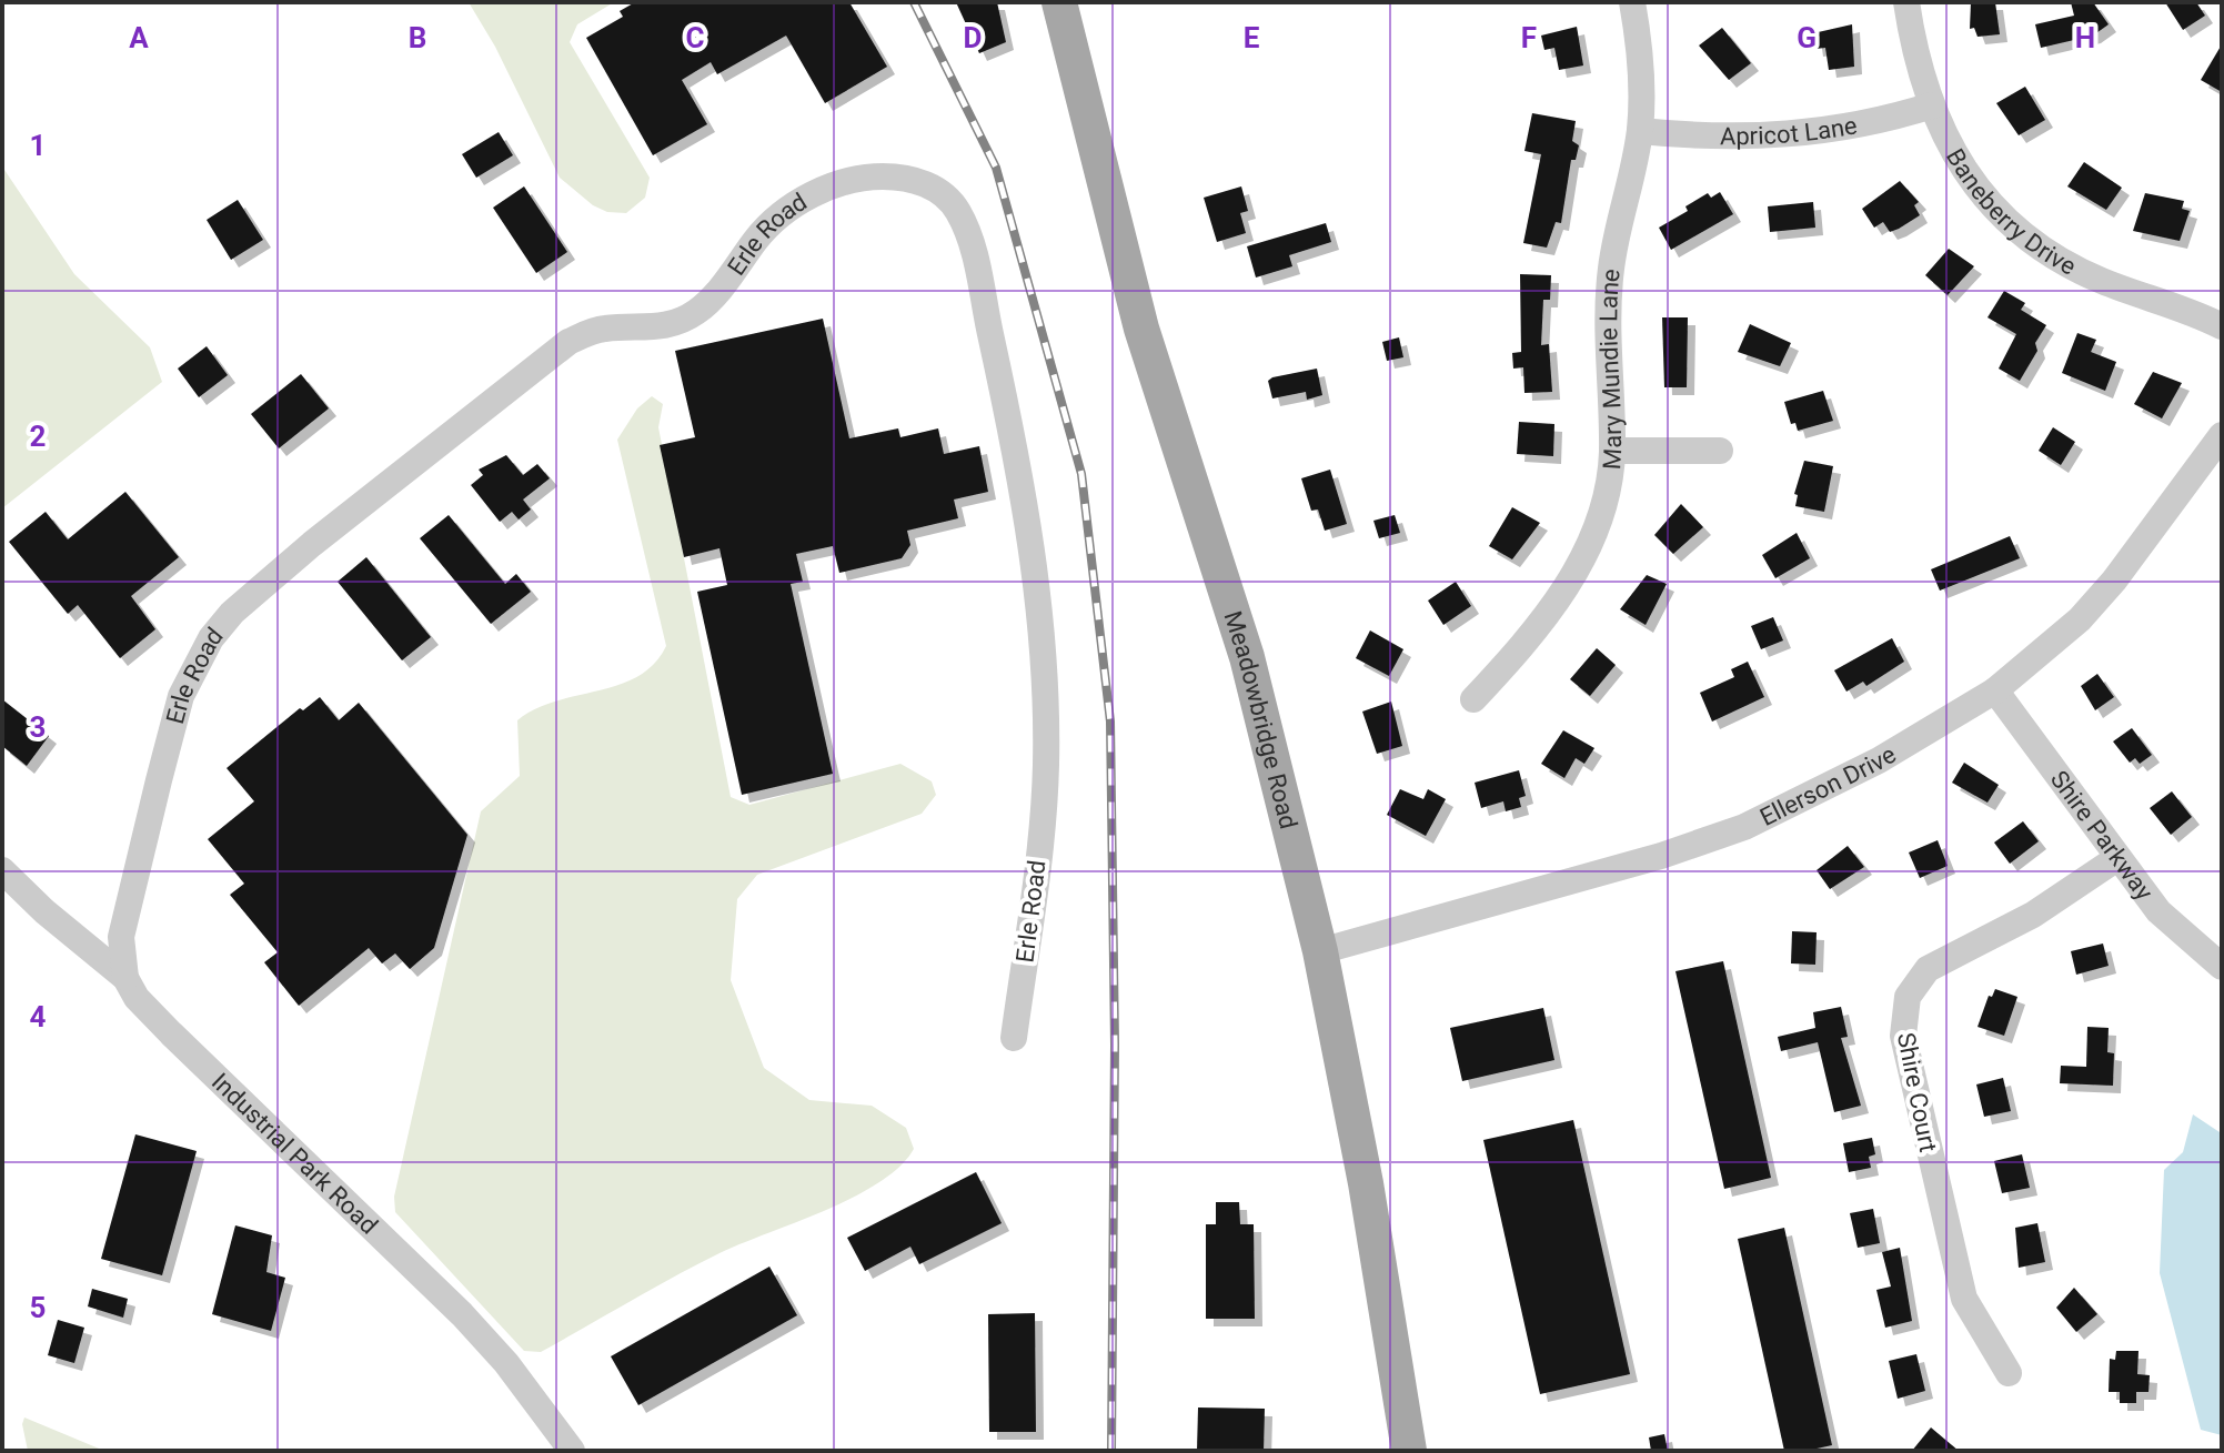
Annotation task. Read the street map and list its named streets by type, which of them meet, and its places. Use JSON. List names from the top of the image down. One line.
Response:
{"streets":{"main road":["Meadowbridge Road"],"street":["Apricot Lane","Baneberry Drive","Erle Road","Mary Mundie Lane","Ellerson Drive","Shire Parkway","Shire Court","Industrial Park Road"]},"crossings":[["Apricot Lane","Baneberry Drive"],["Apricot Lane","Mary Mundie Lane"],["Erle Road","Industrial Park Road"],["Meadowbridge Road","Ellerson Drive"],["Ellerson Drive","Shire Parkway"],["Shire Parkway","Shire Court"]],"grid":{"columns":["A","B","C","D","E","F","G","H"],"rows":["1","2","3","4","5"]}}
